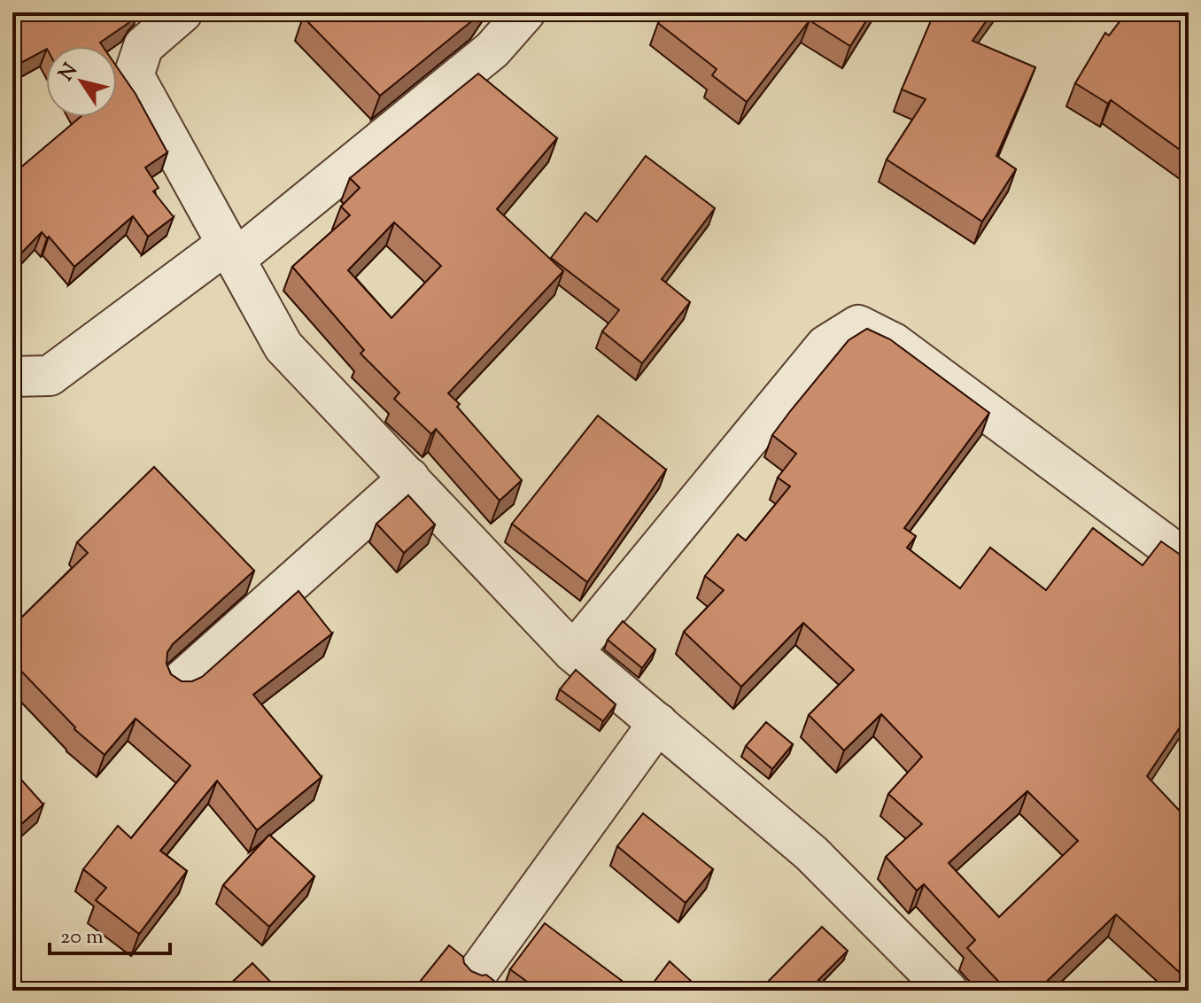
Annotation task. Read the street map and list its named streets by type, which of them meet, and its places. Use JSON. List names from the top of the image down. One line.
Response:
{"scale_bar":"20 m","north":"top left"}
